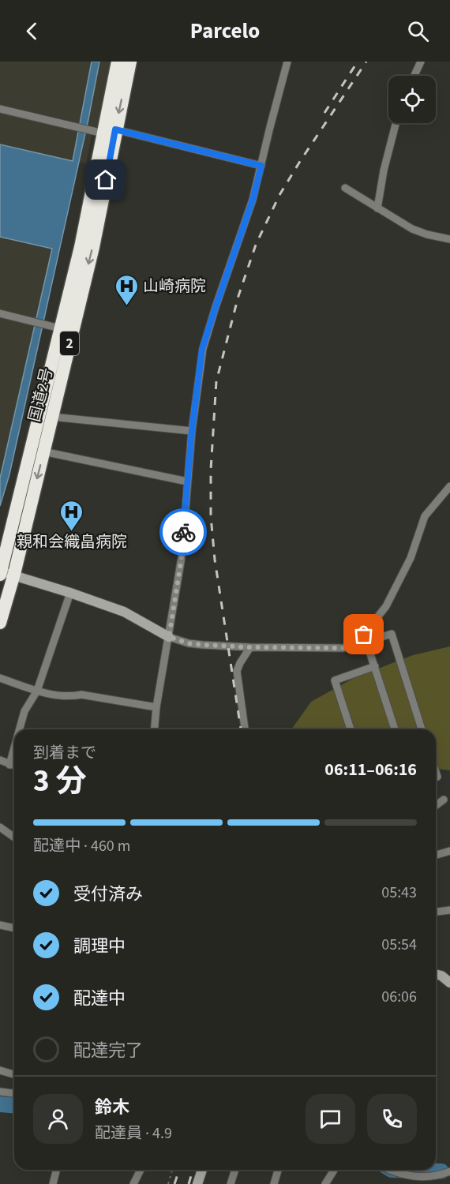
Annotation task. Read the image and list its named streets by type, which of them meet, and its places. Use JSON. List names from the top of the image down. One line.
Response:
{"streets":{"highway":["2","国道2号"]},"places":{"hospital":["山崎病院","親和会織畠病院"]},"page":{"header":"Parcelo","heading":["3 分","到着まで","06:11–06:16"],"panel":["鈴木","配達員 · 4.9"],"bar":"配達中 · 460 m","list":[["受付済み","05:43"],["調理中","05:54"],["配達中","06:06"],"配達完了"]}}
